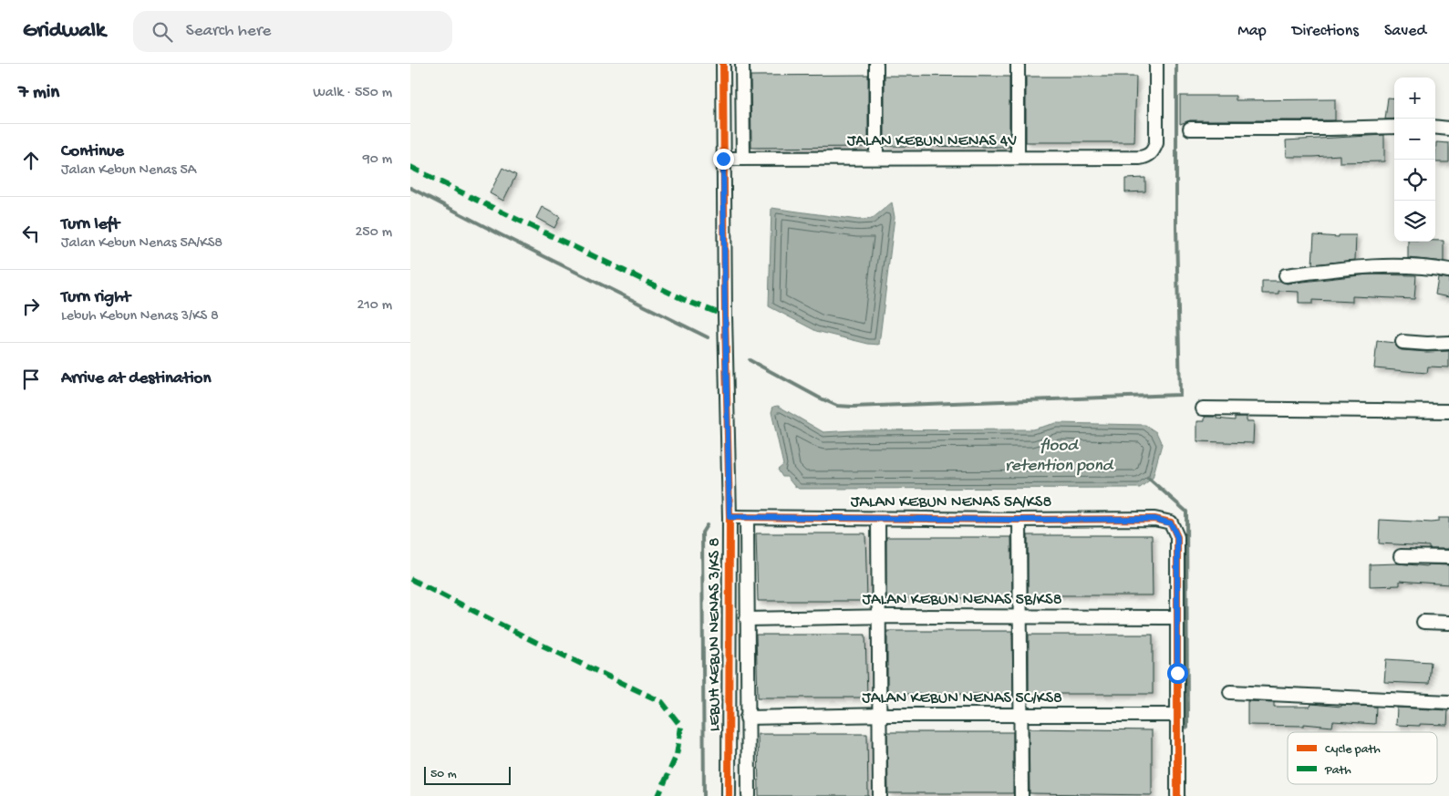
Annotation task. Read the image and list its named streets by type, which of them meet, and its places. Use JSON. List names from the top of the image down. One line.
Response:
{"streets":{"street":["JALAN KEBUN NENAS 4V","JALAN KEBUN NENAS 5A/KS8","JALAN KEBUN NENAS 5B/KS8","LEBUH KEBUN NENAS 3/KS 8","JALAN KEBUN NENAS 5C/KS8"]},"crossings":[["JALAN KEBUN NENAS 4V","LEBUH KEBUN NENAS 3/KS 8"],["JALAN KEBUN NENAS 5A/KS8","JALAN KEBUN NENAS 5B/KS8"],["JALAN KEBUN NENAS 5A/KS8","LEBUH KEBUN NENAS 3/KS 8"]],"water":["flood retention pond"],"legend":["Cycle path","Path"],"scale_bar":"50 m","page":{"header":"Gridwalk","search":"Search here","nav":["Map","Directions","Saved"],"heading":["7 min","Walk · 550 m"],"map_buttons":["+","−"],"list":[["Continue","Jalan Kebun Nenas 5A","90 m"],["Turn left","Jalan Kebun Nenas 5A/KS8","250 m"],["Turn right","Lebuh Kebun Nenas 3/KS 8","210 m"],"Arrive at destination"],"scale":"50 m"}}
